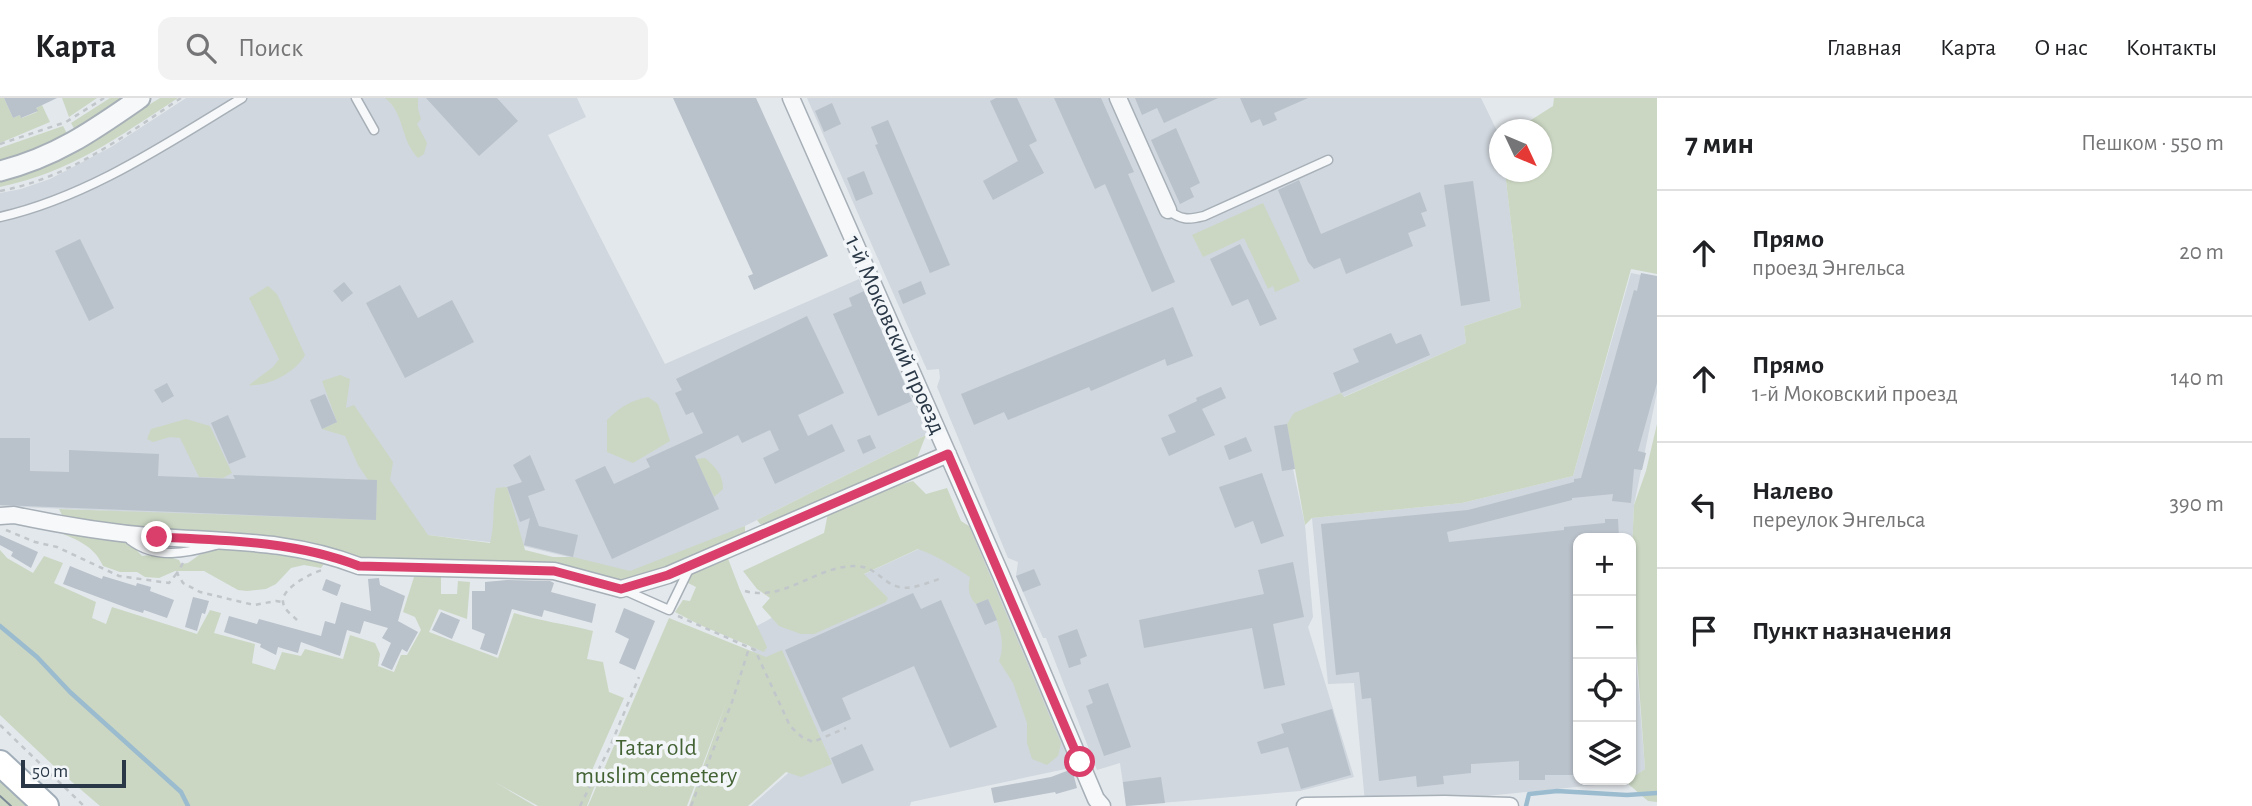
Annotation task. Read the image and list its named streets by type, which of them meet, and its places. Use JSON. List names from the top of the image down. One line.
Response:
{"streets":{"street":["1-й Моковский проезд"]},"parks":["Tatar old muslim cemetery"],"scale_bar":"50 m","north":"bottom right","page":{"header":"Карта","search":"Поиск","nav":["Главная","Карта","О нас","Контакты"],"heading":["7 мин","Пешком · 550 m"],"list":[["Прямо","проезд Энгельса","20 m"],["Прямо","1-й Моковский проезд","140 m"],["Налево","переулок Энгельса","390 m"],"Пункт назначения"],"map_buttons":["+","−"],"scale":"50 m"}}
